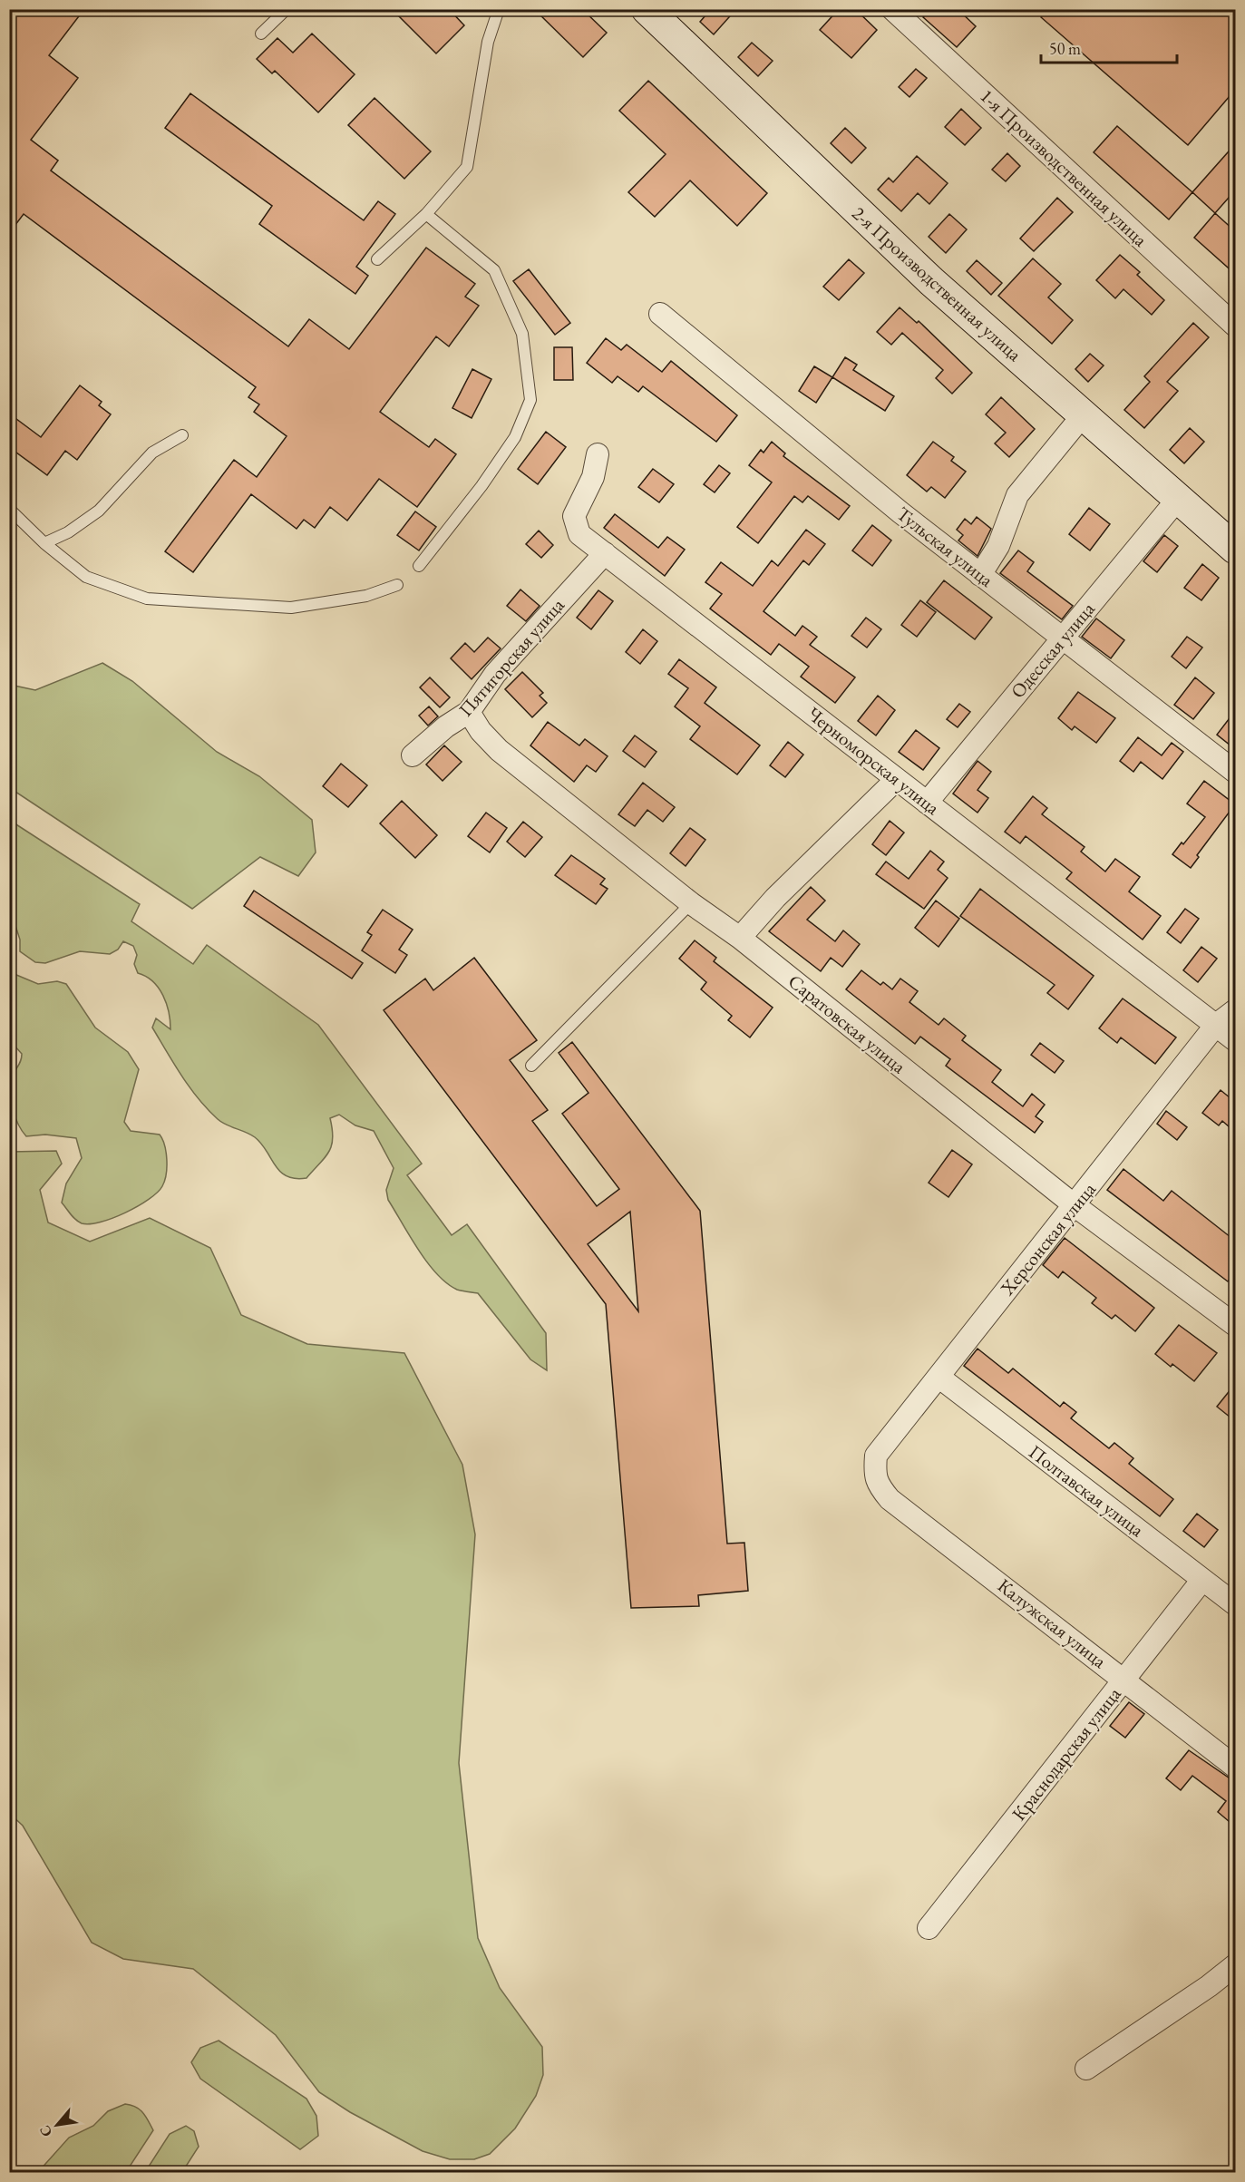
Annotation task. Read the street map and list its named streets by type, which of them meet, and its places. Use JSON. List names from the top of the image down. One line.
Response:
{"streets":{"street":["1-я Производственная улица","2-я Производственная улица","Тульская улица","Одесская улица","Пятигорская улица","Черноморская улица","Саратовская улица","Херсонская улица","Полтавская улица","Калужская улица","Краснодарская улица"]},"crossings":[["2-я Производственная улица","Одесская улица"],["Тульская улица","Одесская улица"],["Одесская улица","Черноморская улица"],["Пятигорская улица","Черноморская улица"],["Пятигорская улица","Саратовская улица"],["Черноморская улица","Херсонская улица"],["Саратовская улица","Херсонская улица"],["Херсонская улица","Полтавская улица"],["Херсонская улица","Калужская улица"],["Полтавская улица","Краснодарская улица"],["Калужская улица","Краснодарская улица"]],"scale_bar":"50 m","north":"bottom left"}
